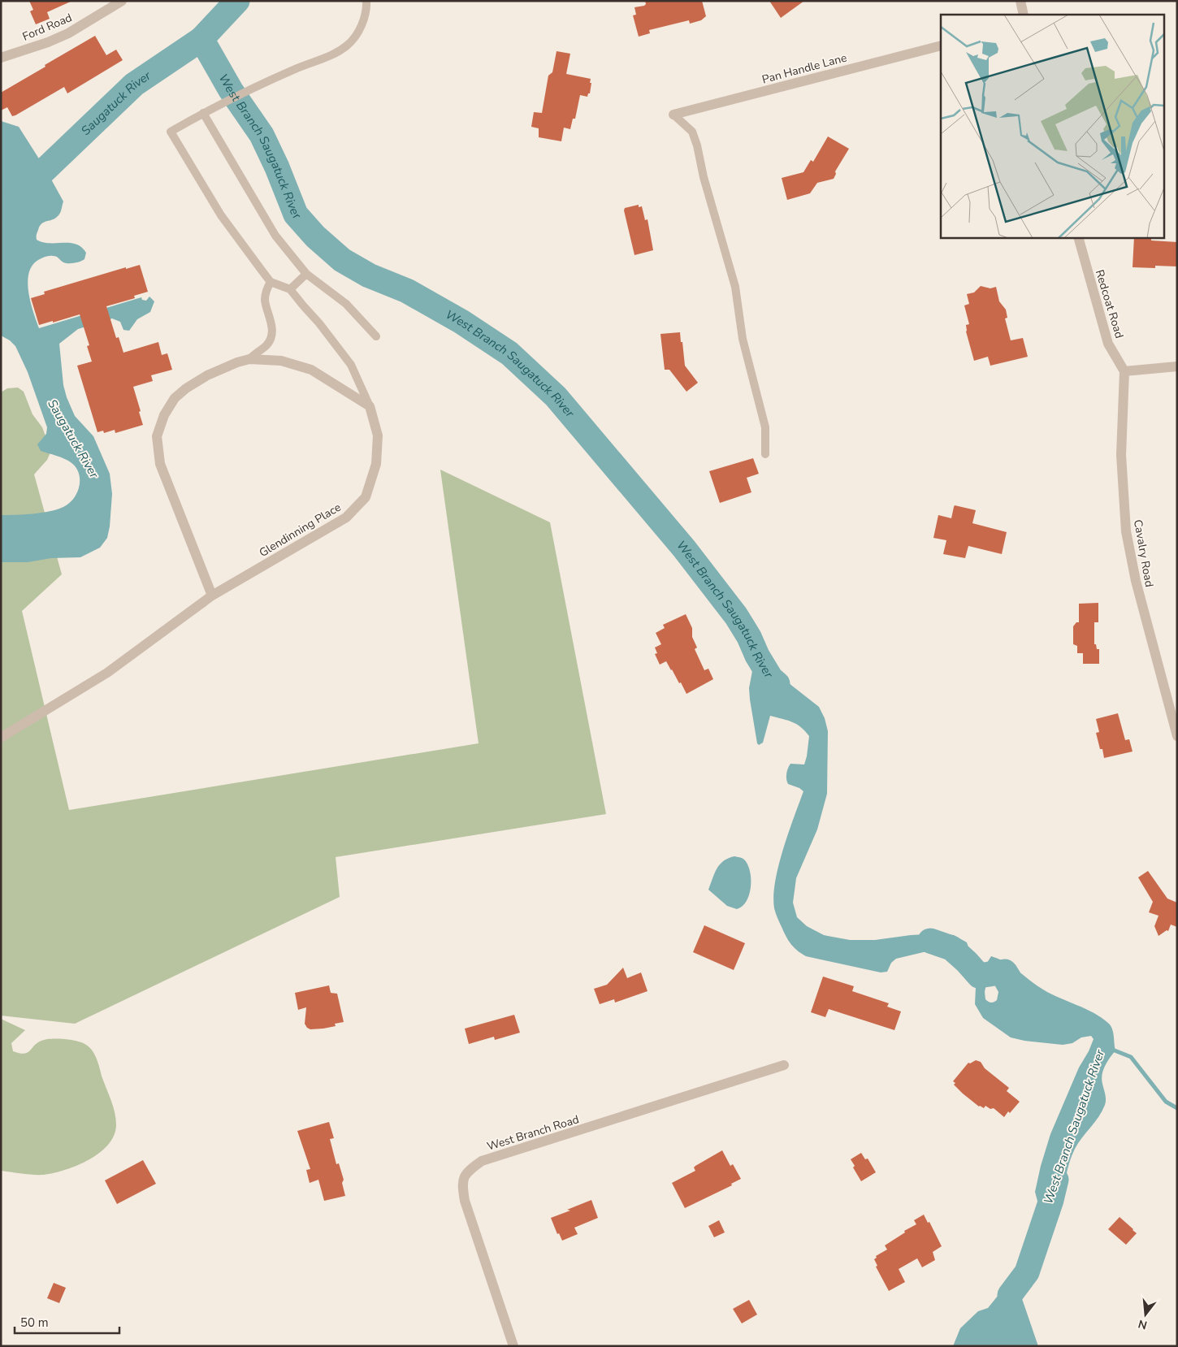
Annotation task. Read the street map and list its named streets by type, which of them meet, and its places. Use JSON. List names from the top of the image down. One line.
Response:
{"streets":{"street":["Ford Road","Pan Handle Lane","Redcoat Road","Glendinning Place","Cavalry Road","West Branch Road"]},"crossings":[["Redcoat Road","Cavalry Road"]],"water":["Saugatuck River","West Branch Saugatuck River"],"scale_bar":"50 m","north":"bottom"}
